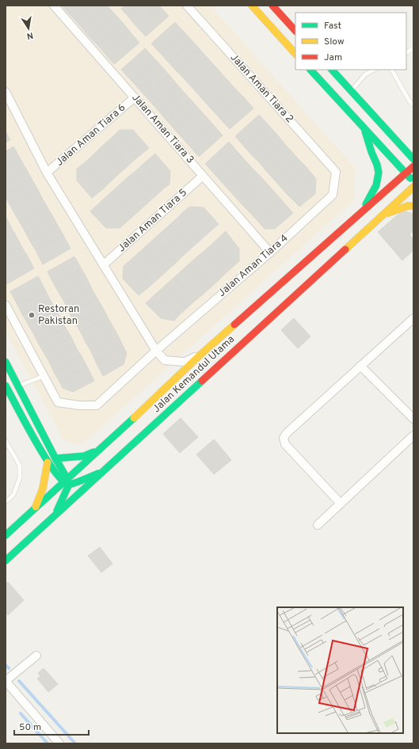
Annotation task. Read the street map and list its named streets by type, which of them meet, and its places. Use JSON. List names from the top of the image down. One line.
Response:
{"streets":{"street":["Jalan Aman Tiara 2","Jalan Aman Tiara 3","Jalan Aman Tiara 6","Jalan Aman Tiara 5","Jalan Aman Tiara 4","Jalan Kemandul Utama"]},"crossings":[["Jalan Aman Tiara 2","Jalan Aman Tiara 4"],["Jalan Aman Tiara 3","Jalan Aman Tiara 6"],["Jalan Aman Tiara 3","Jalan Aman Tiara 5"],["Jalan Aman Tiara 3","Jalan Aman Tiara 4"]],"places":["Restoran Pakistan"],"legend":["Fast","Slow","Jam"],"scale_bar":"50 m","north":"bottom"}
